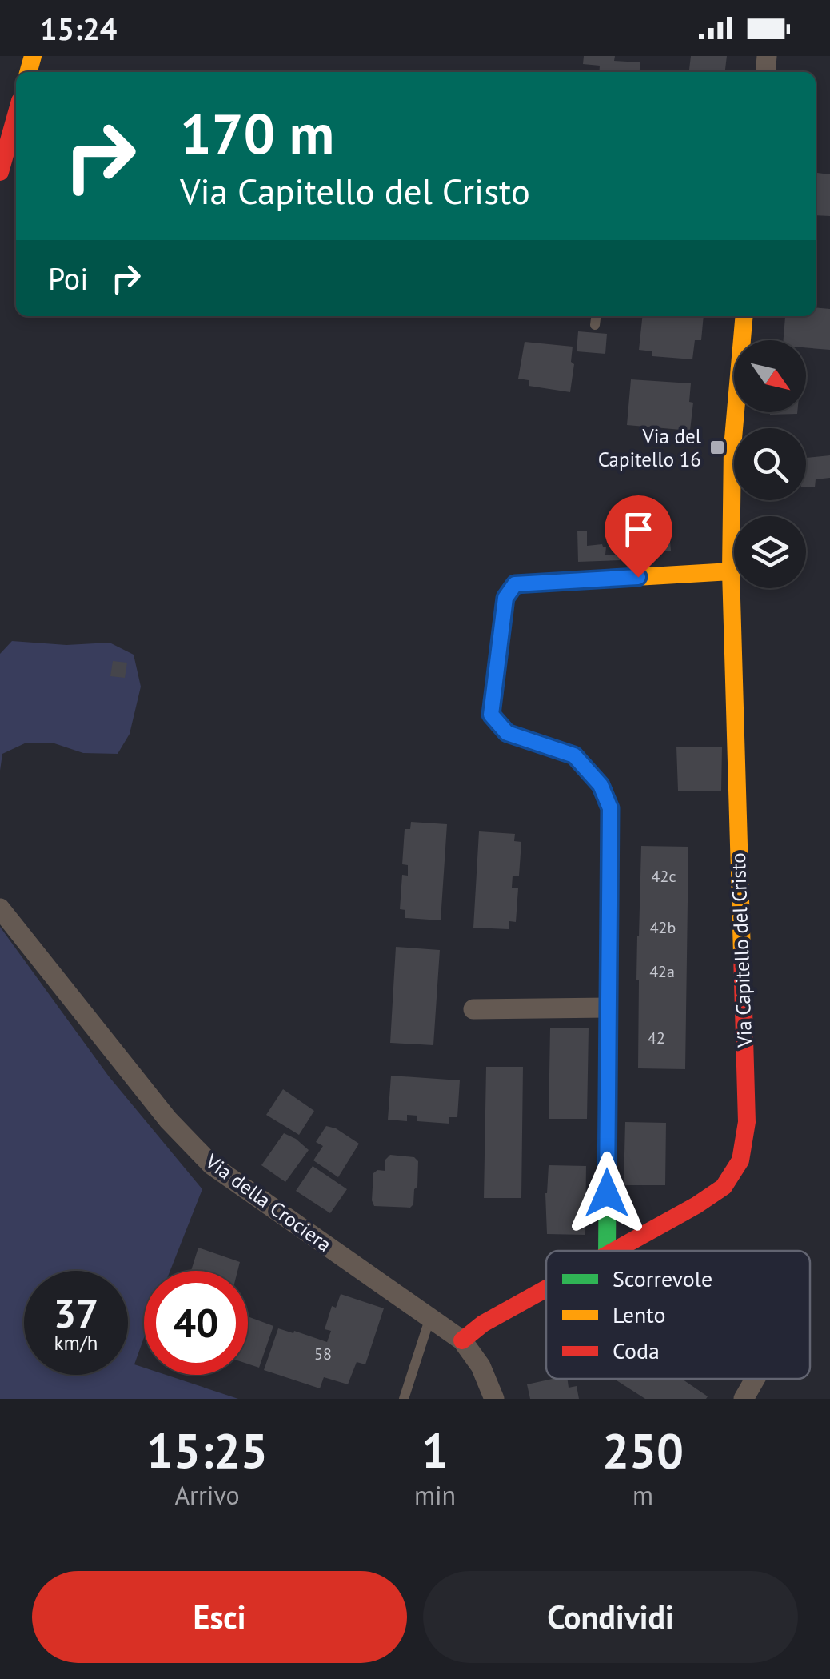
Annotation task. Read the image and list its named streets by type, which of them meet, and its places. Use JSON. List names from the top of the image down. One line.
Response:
{"streets":{"street":["Via Capitello del Cristo","Via della Crociera"]},"crossings":[["Via Capitello del Cristo","Via della Crociera"]],"places":{"transit":["Via del Capitello 16"]},"house_numbers":["42c","42b","42a","42","58"],"legend":["Scorrevole","Lento","Coda"],"north":"bottom right","page":{"status":"15:24","turn":["170 m","Via Capitello del Cristo"],"then":"Poi","speed":"37 km/h","limit":"40","eta":["15:25","Arrivo","1","min","250","m"],"buttons":["Esci","Condividi"]}}
